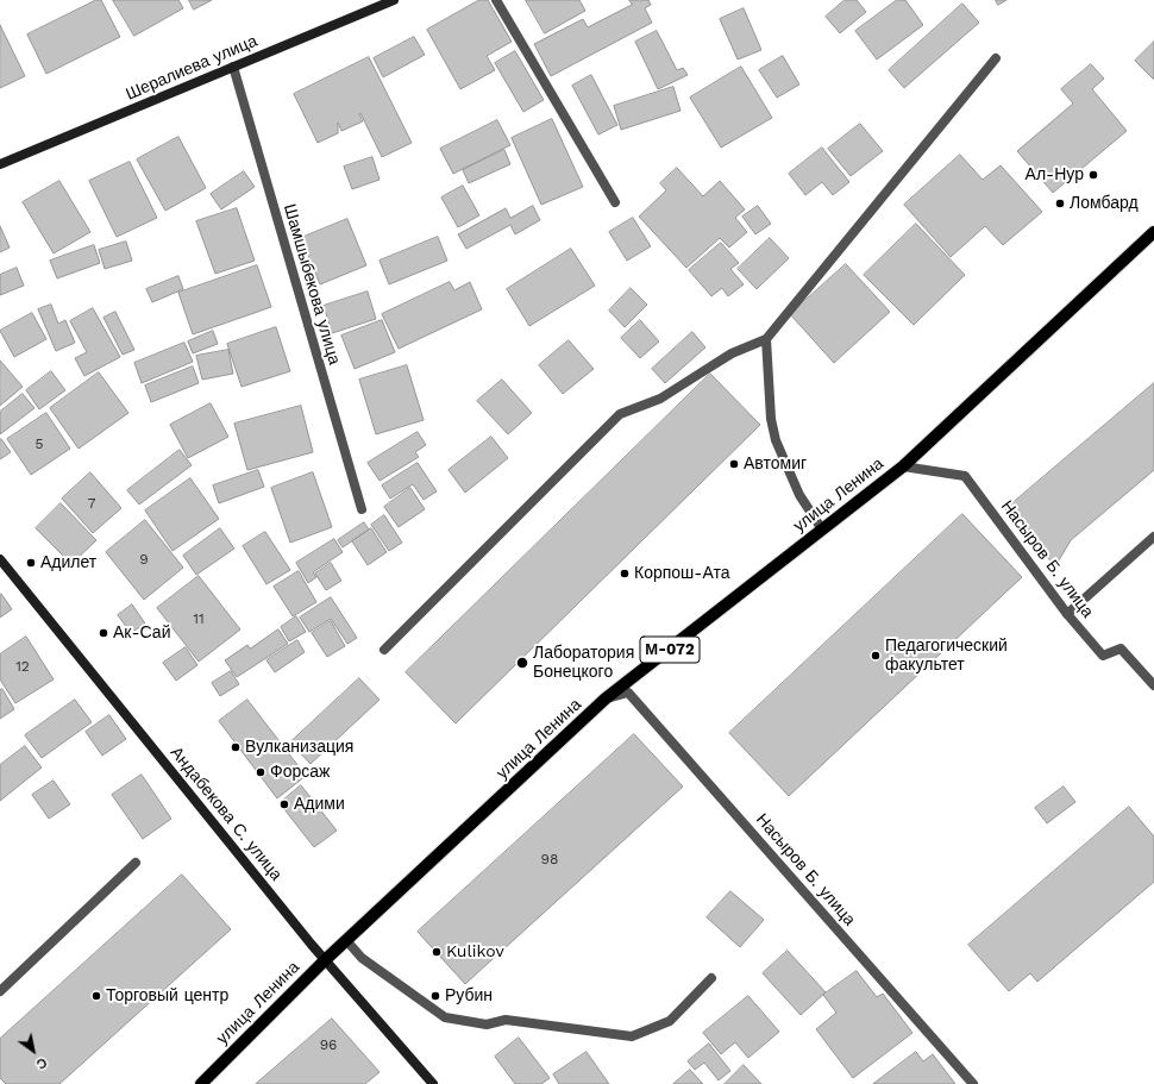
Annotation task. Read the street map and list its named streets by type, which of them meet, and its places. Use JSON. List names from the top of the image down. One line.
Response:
{"streets":{"main road":["улица Ленина","М-072"],"street":["Шералиева улица","Шамшыбекова улица","Насыров Б. улица","Андабекова С. улица"]},"crossings":[["Шералиева улица","Шамшыбекова улица"],["улица Ленина","Насыров Б. улица"],["улица Ленина","Андабекова С. улица"]],"places":["Ал-Нур","Ломбард","Автомиг","Адилет","Корпош-Ата","Ак-Сай","Педагогический факультет","Лаборатория Бонецкого","Вулканизация","Форсаж","Адими","Kulikov","Торговый центр","Рубин"],"house_numbers":["5","7","9","11","12","98","96"],"north":"bottom right"}
